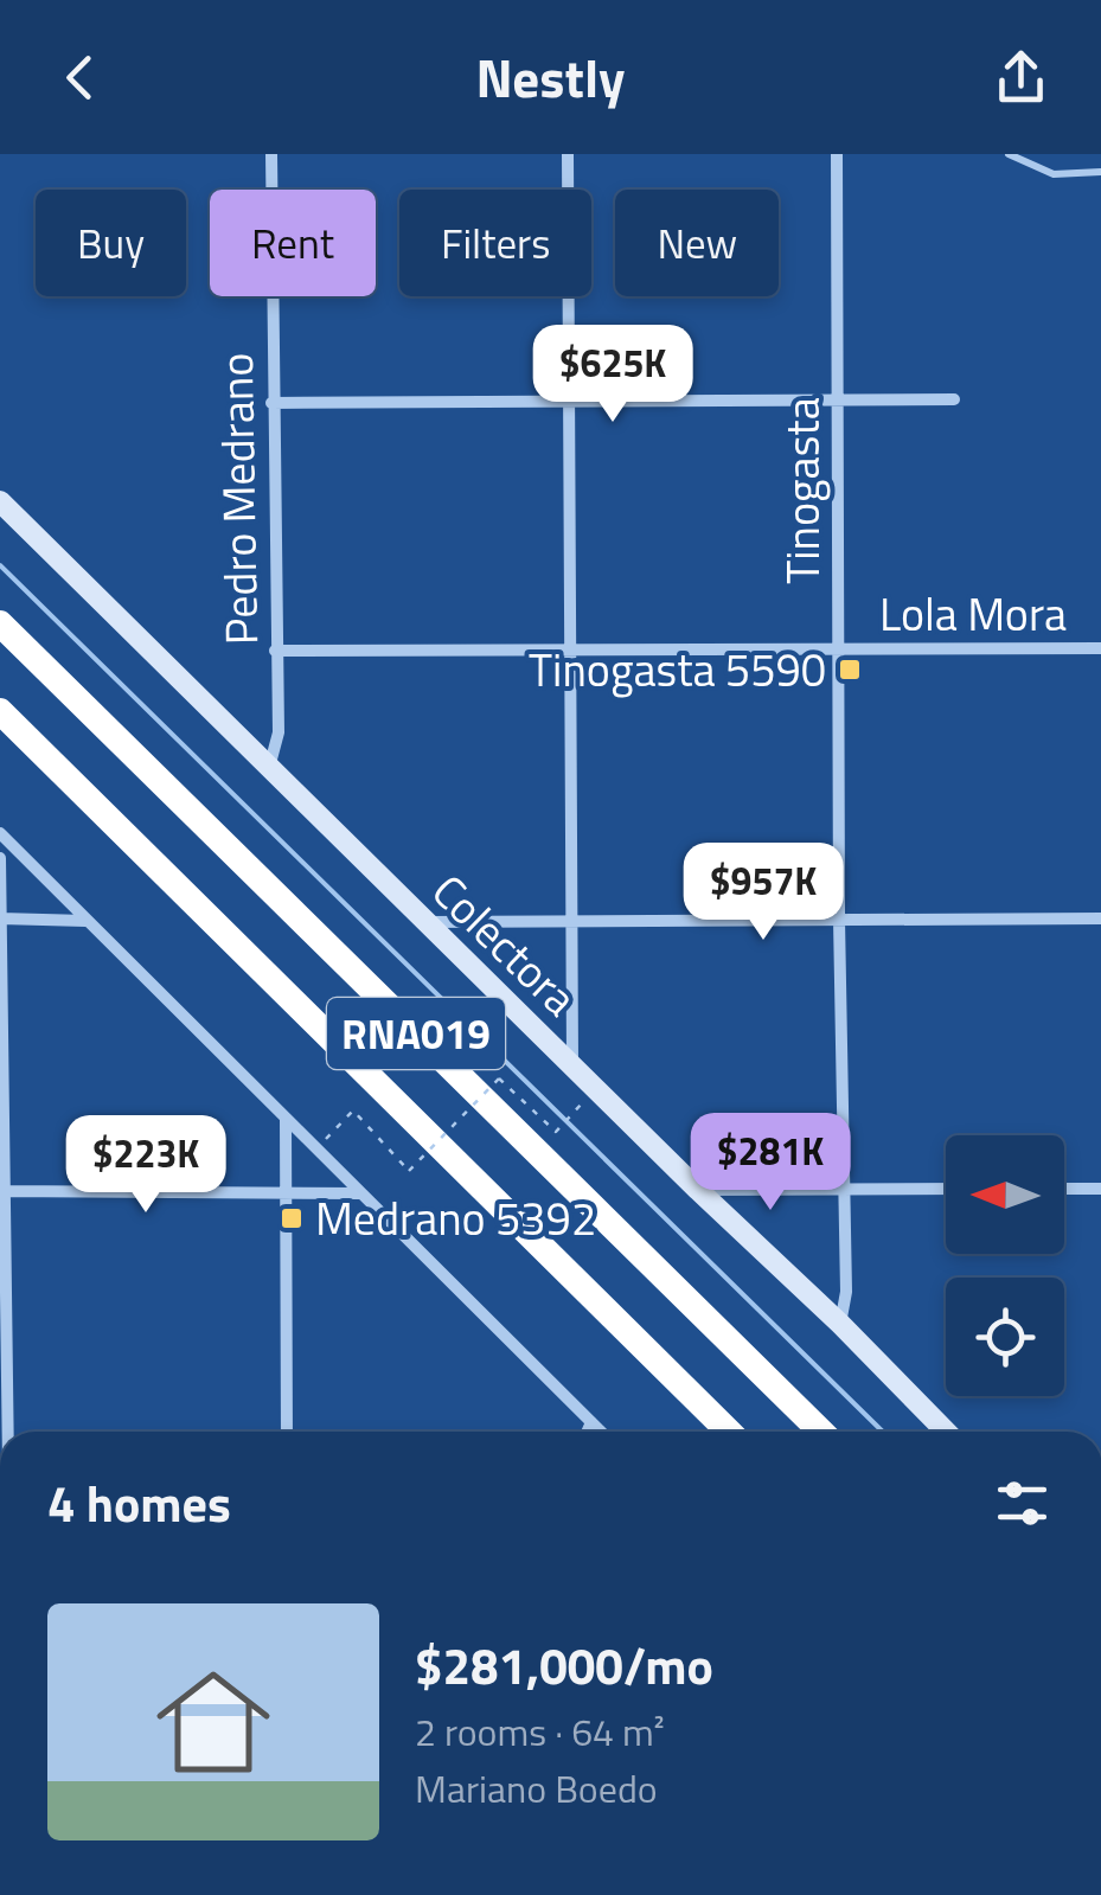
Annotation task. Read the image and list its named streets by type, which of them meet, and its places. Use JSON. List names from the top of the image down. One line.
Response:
{"streets":{"highway":["RNA019"],"street":["Tinogasta","Pedro Medrano","Lola Mora","Colectora"]},"crossings":[["Tinogasta","Lola Mora"],["Tinogasta","Colectora"],["Pedro Medrano","Lola Mora"],["Pedro Medrano","Colectora"]],"places":{"transit":["Tinogasta 5590","Medrano 5392"]},"north":"left","page":{"header":"Nestly","chip":["Buy","Rent","Filters","New"],"price":["$625K","$957K","$281K","$223K"],"heading":"4 homes","list":[{"name":"$281,000/mo","note":"2 rooms · 64 m² · Mariano Boedo"}]}}
